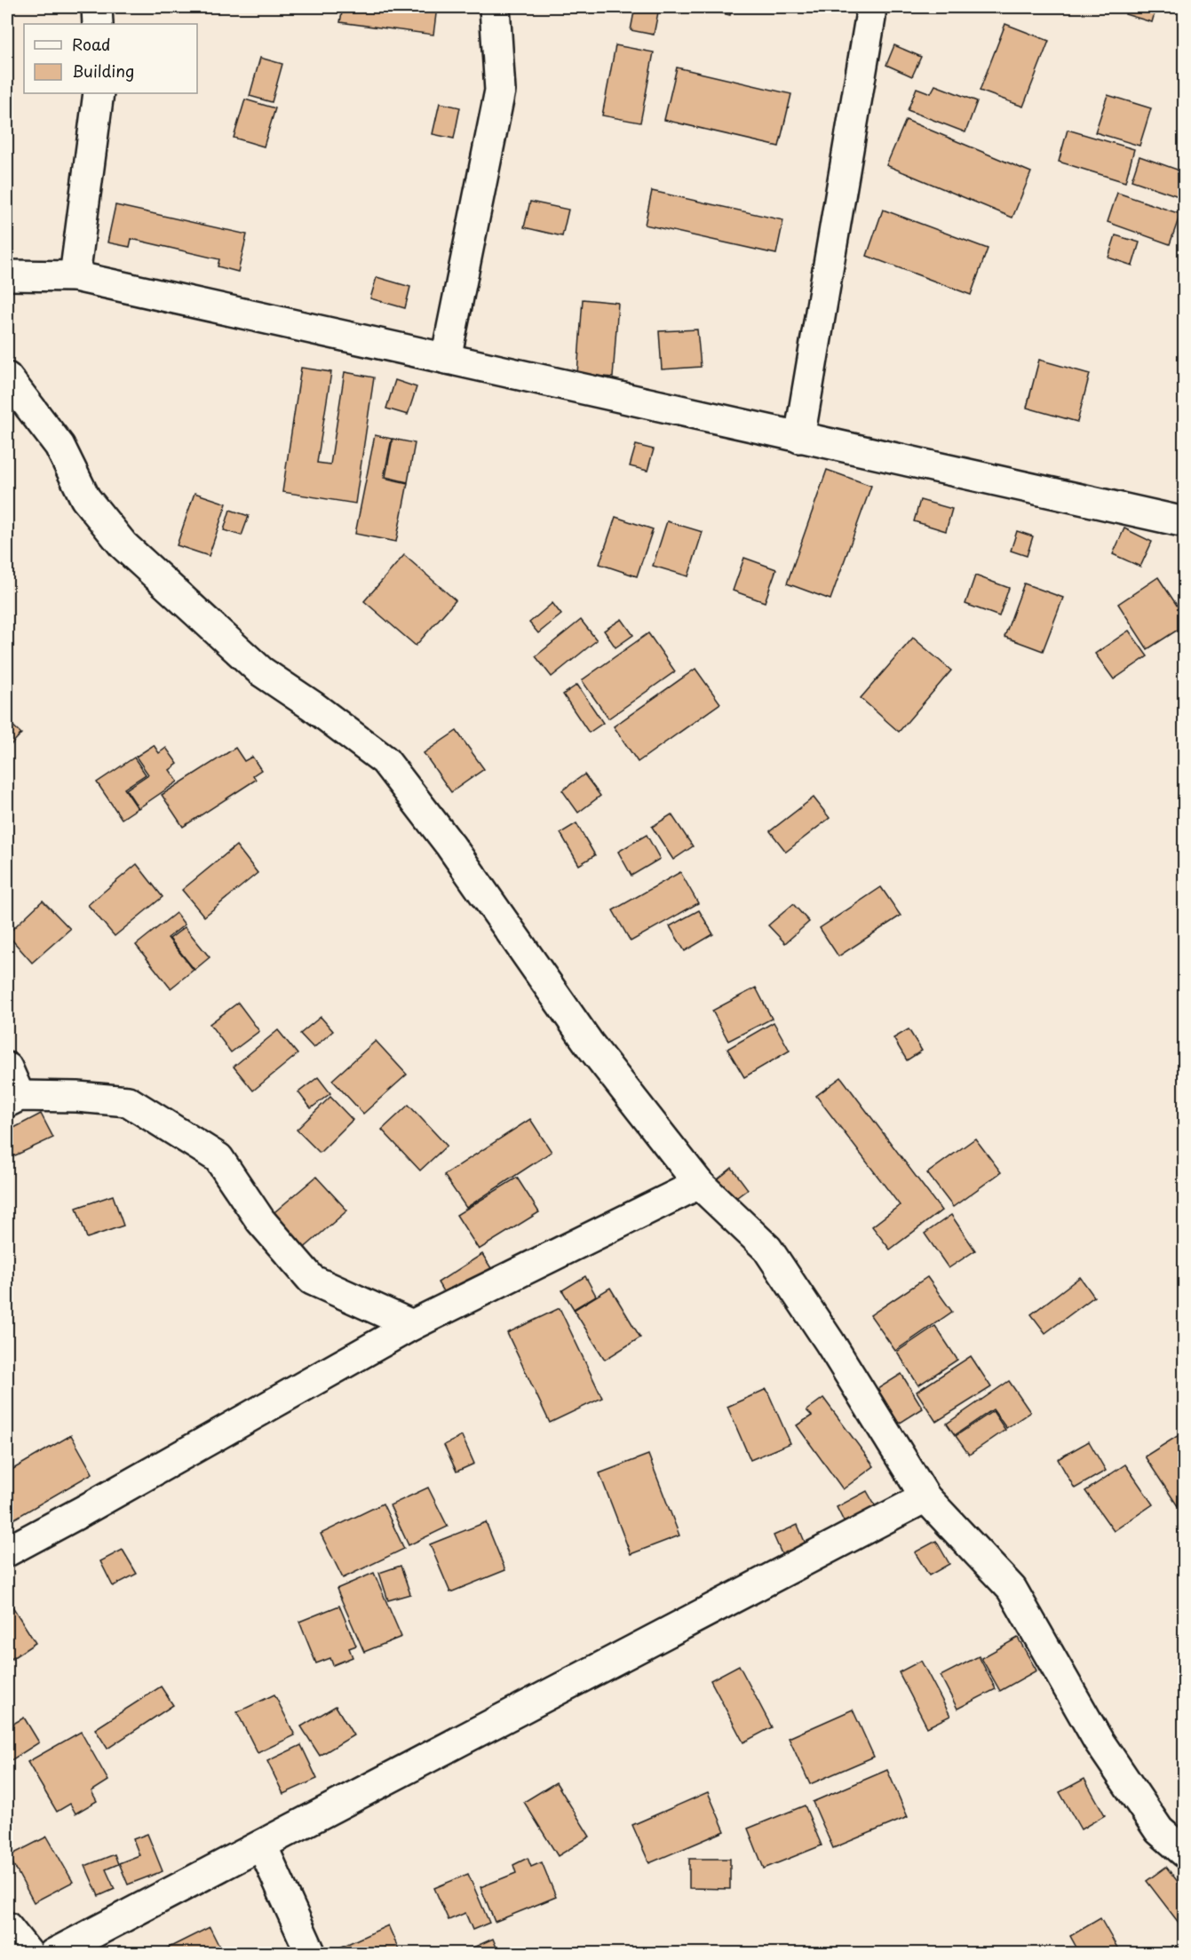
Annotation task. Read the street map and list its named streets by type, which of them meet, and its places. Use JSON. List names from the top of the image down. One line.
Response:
{"legend":["Road","Building"]}
